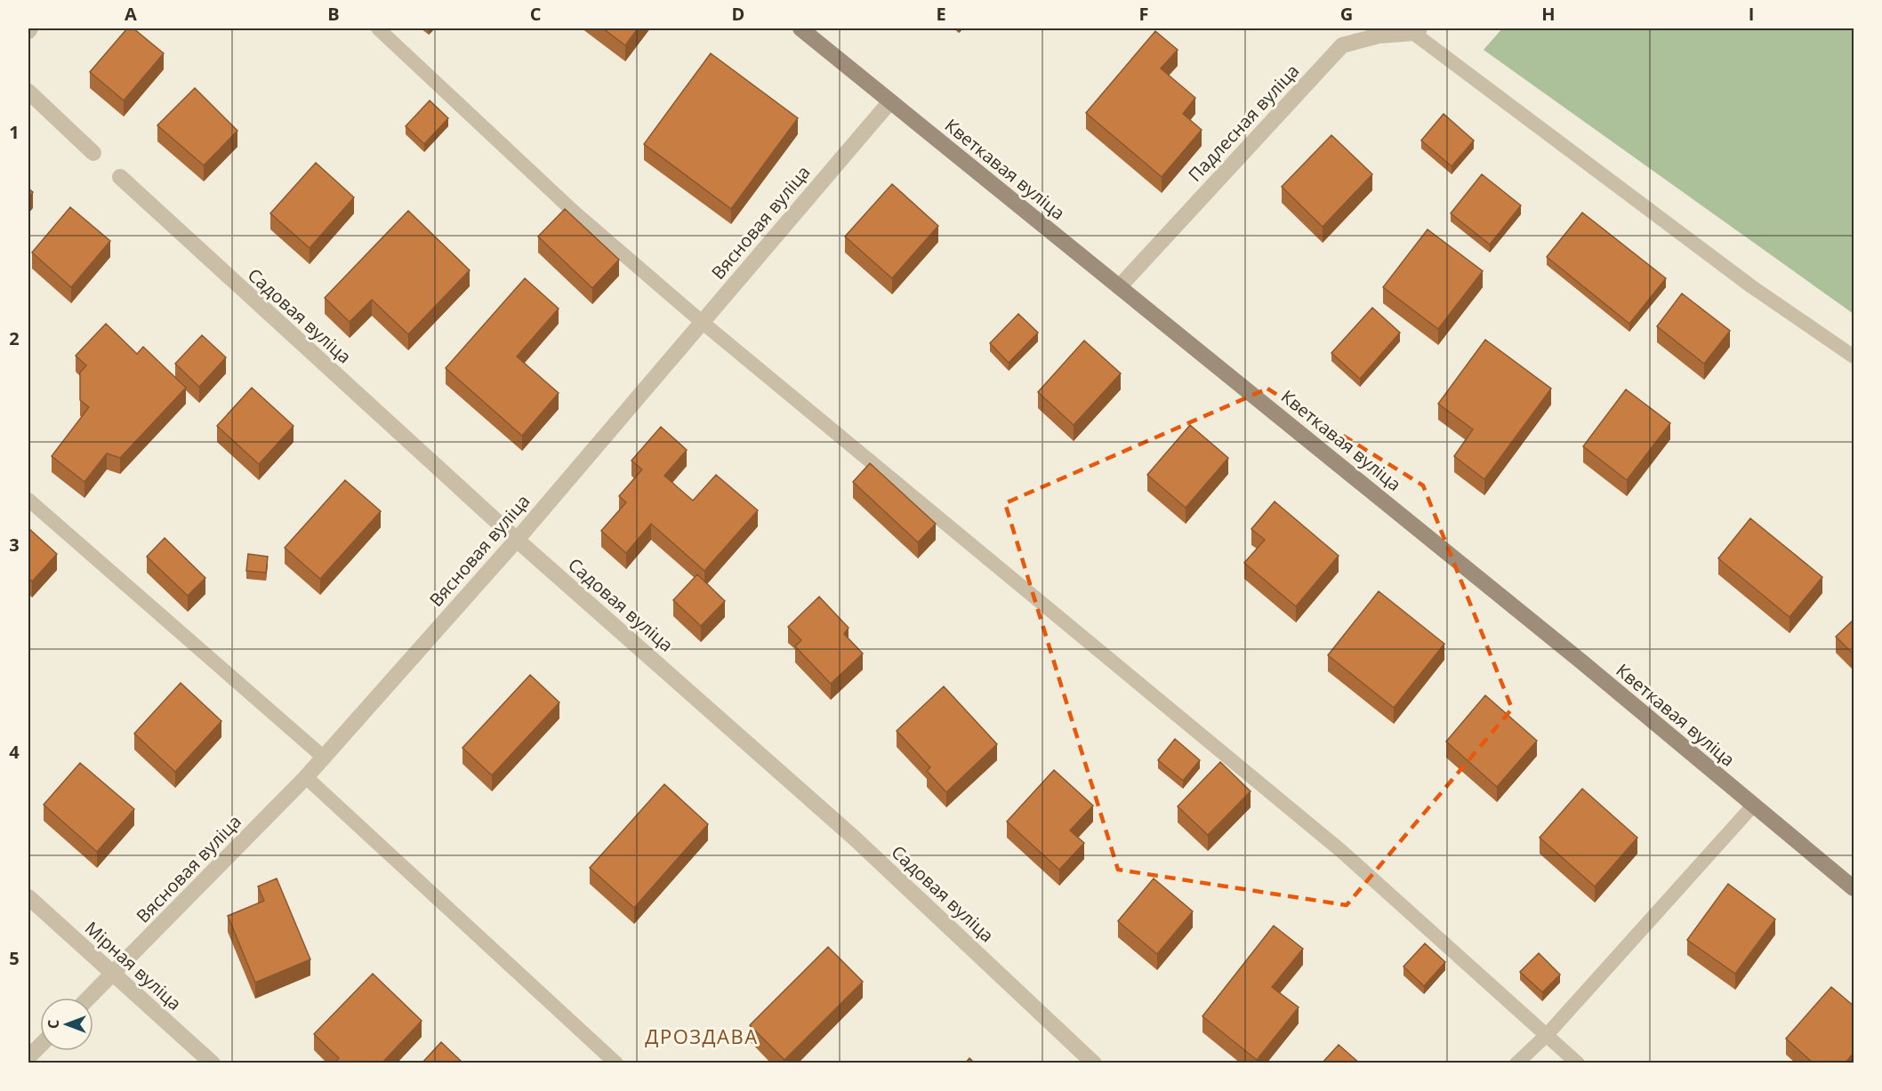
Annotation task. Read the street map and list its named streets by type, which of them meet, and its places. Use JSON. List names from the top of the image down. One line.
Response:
{"streets":{"street":["Падлесная вуліца","Кветкавая вуліца","Вясновая вуліца","Садовая вуліца","Мірная вуліца"]},"crossings":[["Падлесная вуліца","Кветкавая вуліца"],["Кветкавая вуліца","Вясновая вуліца"],["Вясновая вуліца","Садовая вуліца"],["Вясновая вуліца","Мірная вуліца"]],"districts":["ДРОЗДАВА"],"north":"left","grid":{"columns":["A","B","C","D","E","F","G","H","I"],"rows":["1","2","3","4","5"]}}
